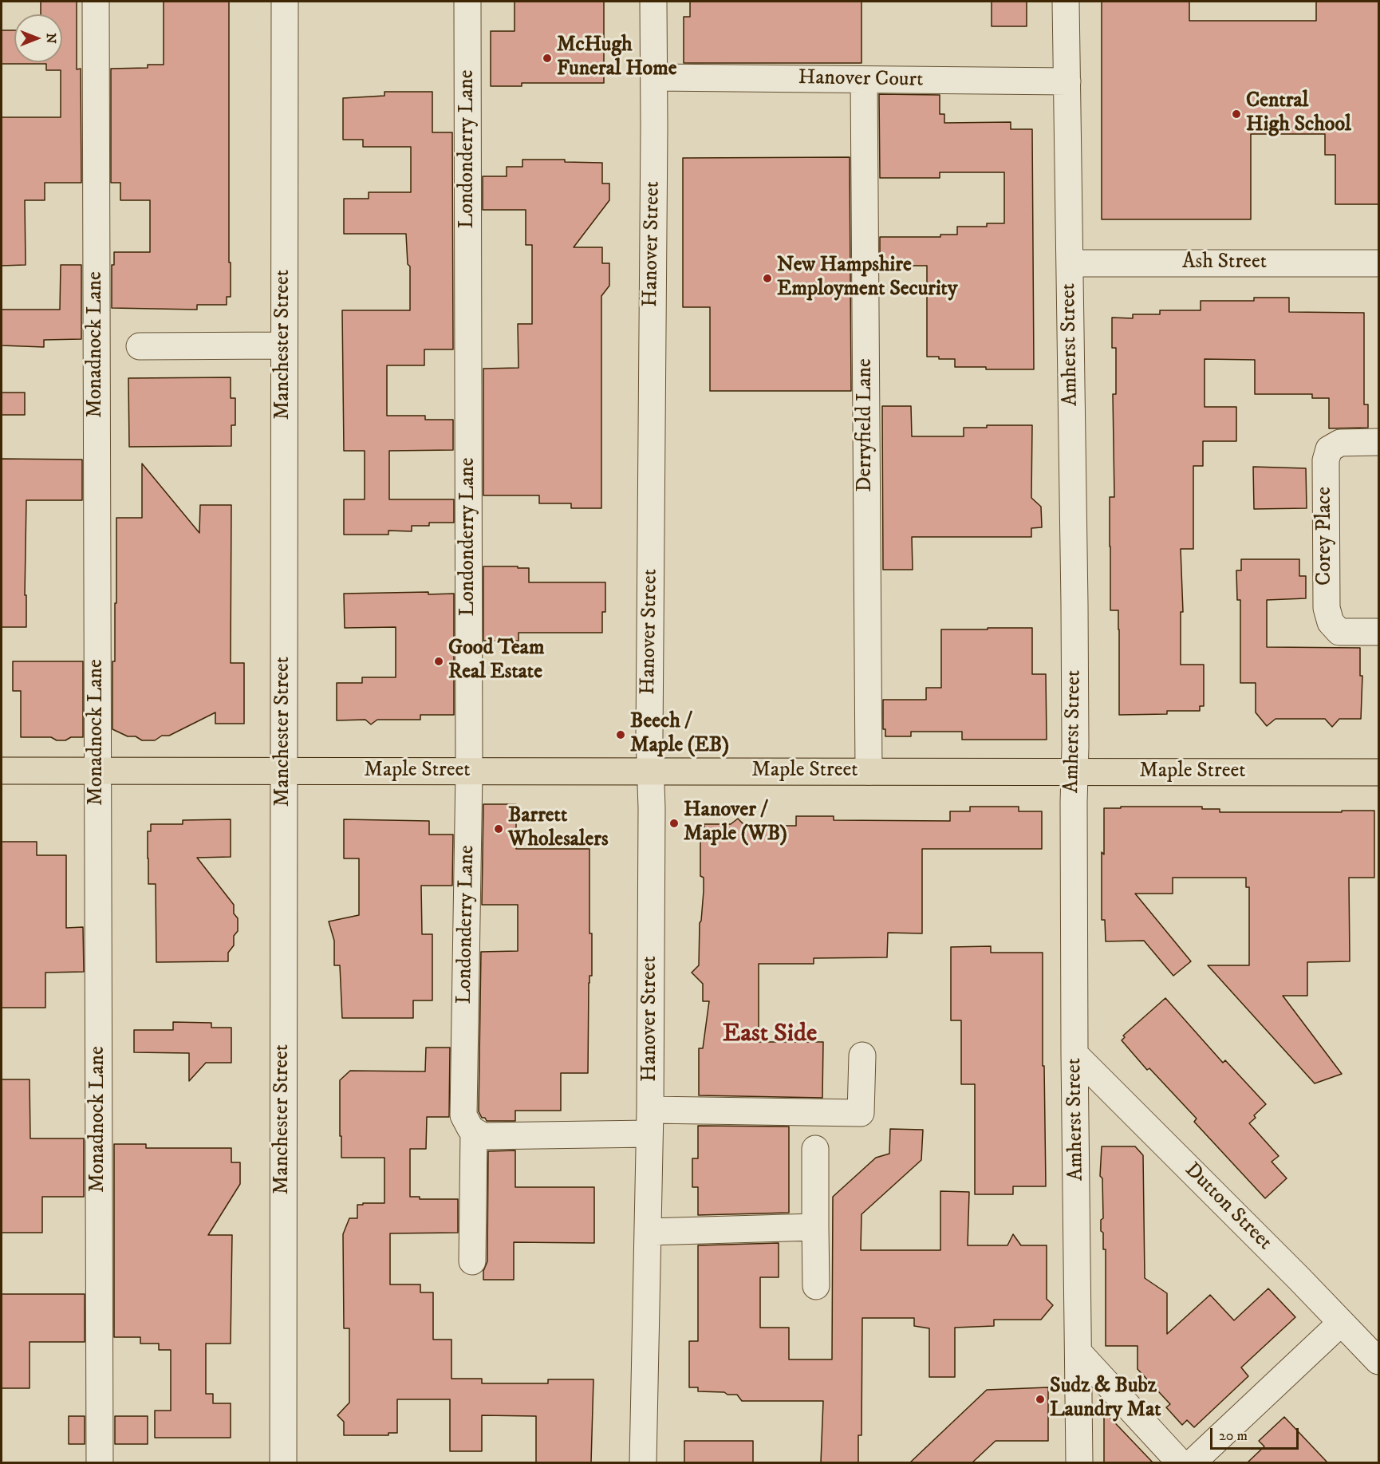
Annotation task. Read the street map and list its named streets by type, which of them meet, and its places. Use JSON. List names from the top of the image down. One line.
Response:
{"streets":{"main road":["Maple Street"],"street":["Hanover Court","Londonderry Lane","Hanover Street","Ash Street","Monadnock Lane","Manchester Street","Amherst Street","Derryfield Lane","Corey Place","Dutton Street"]},"crossings":[["Hanover Court","Hanover Street"],["Hanover Court","Amherst Street"],["Hanover Court","Derryfield Lane"],["Londonderry Lane","Maple Street"],["Hanover Street","Maple Street"],["Ash Street","Amherst Street"],["Monadnock Lane","Maple Street"],["Manchester Street","Maple Street"],["Amherst Street","Maple Street"],["Amherst Street","Dutton Street"],["Derryfield Lane","Maple Street"]],"districts":["East Side"],"places":["McHugh Funeral Home","Central High School","New Hampshire Employment Security","Good Team Real Estate","Beech / Maple (EB)","Hanover / Maple (WB)","Barrett Wholesalers","Sudz & Bubz Laundry Mat"],"scale_bar":"20 m","north":"right"}
